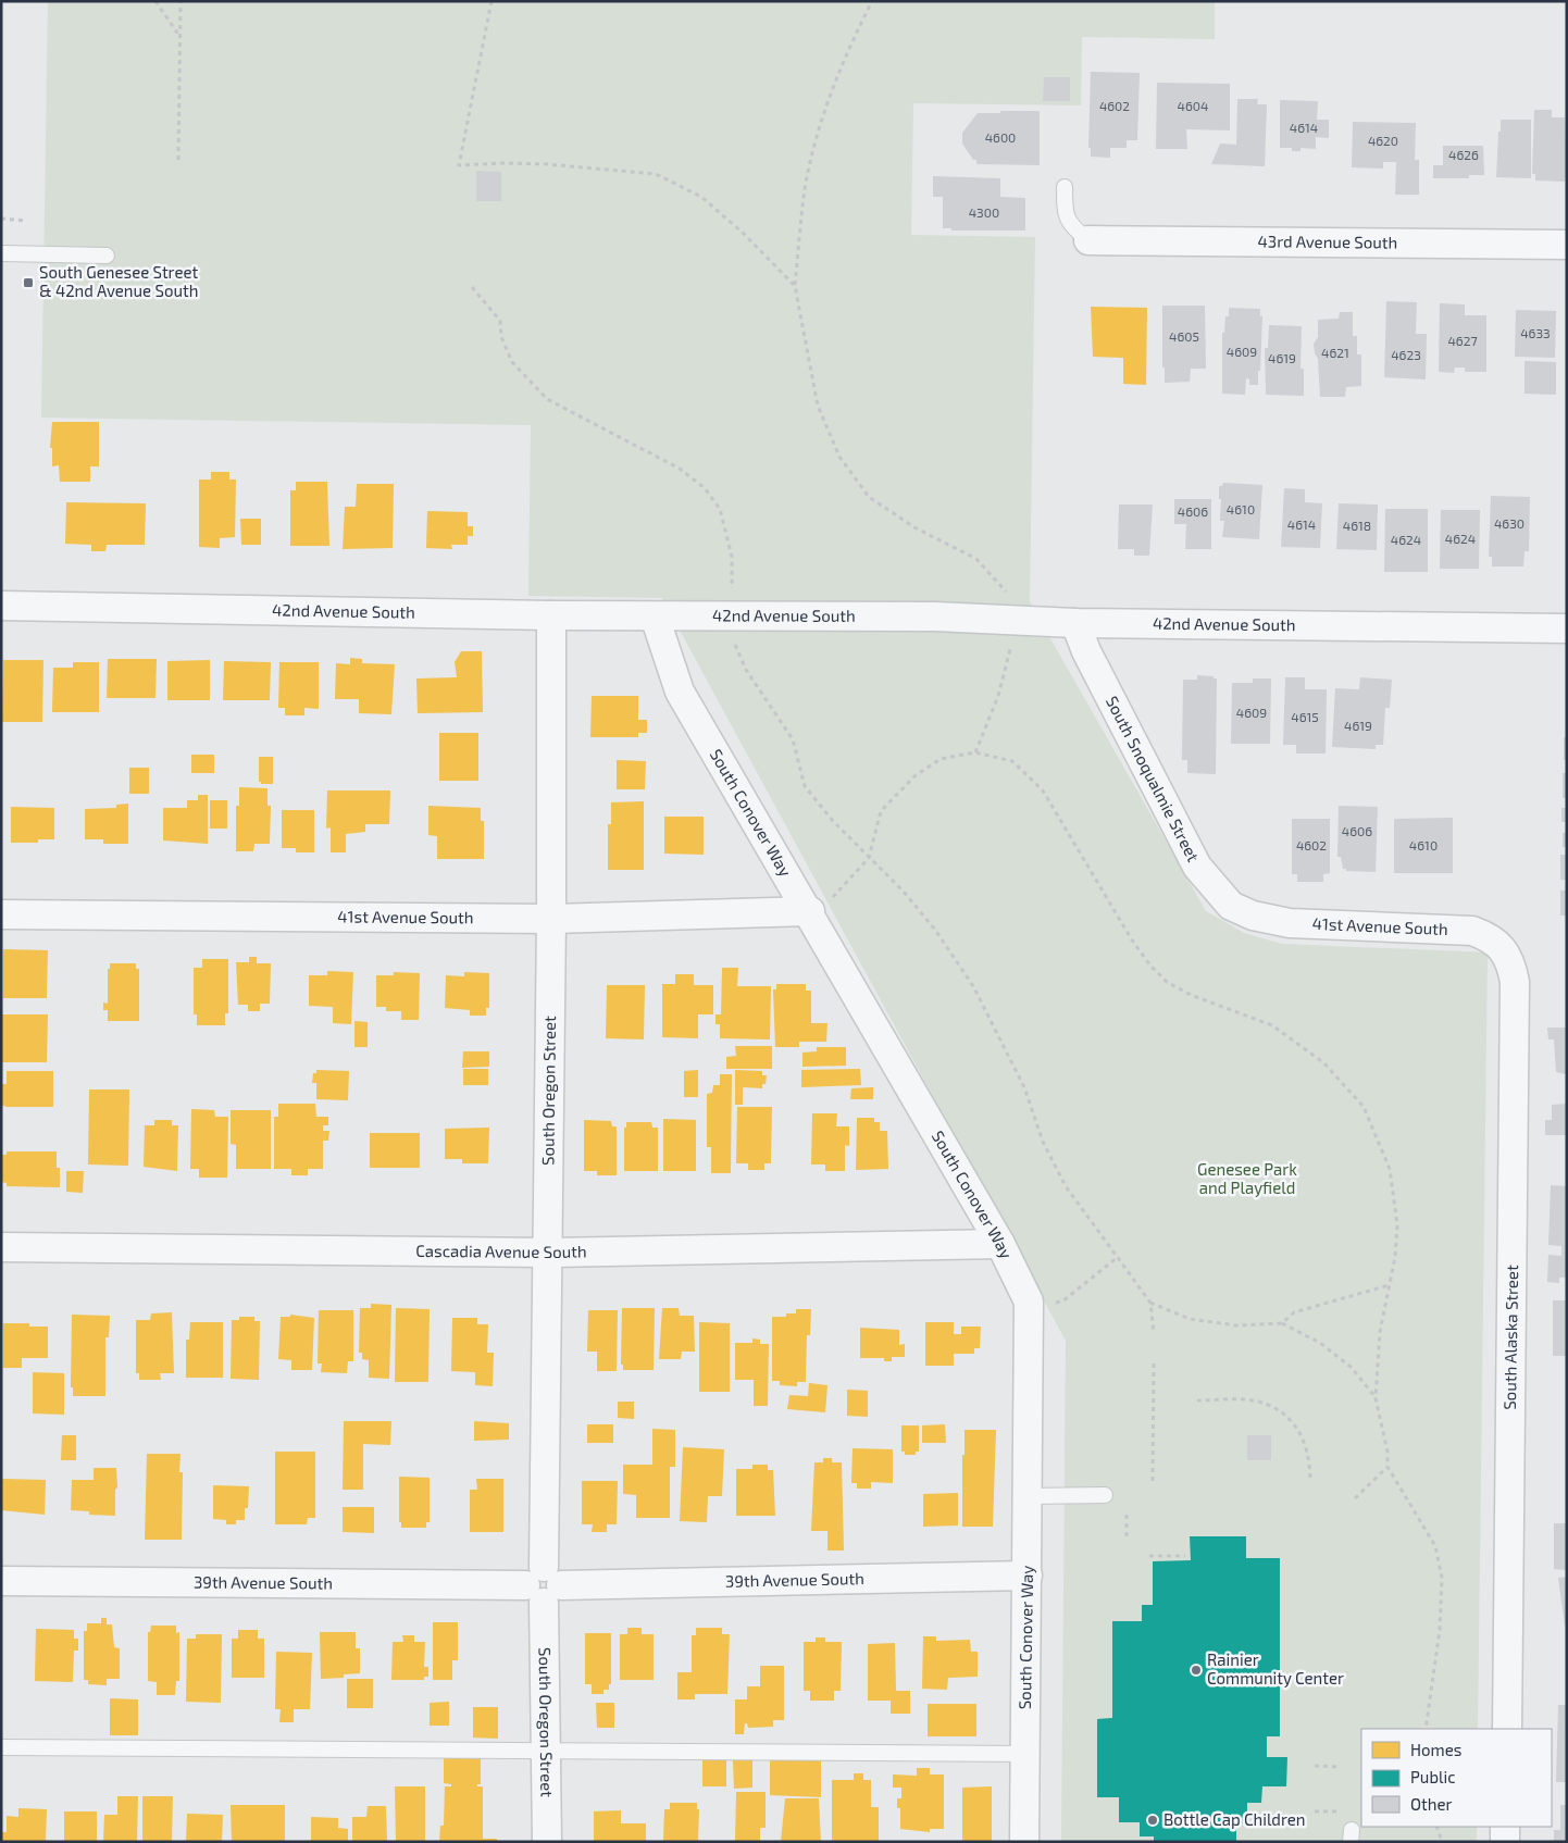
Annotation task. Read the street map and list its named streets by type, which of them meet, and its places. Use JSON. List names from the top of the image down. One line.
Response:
{"streets":{"street":["43rd Avenue South","42nd Avenue South","South Snoqualmie Street","South Conover Way","41st Avenue South","South Oregon Street","Cascadia Avenue South","South Alaska Street","39th Avenue South"]},"crossings":[["42nd Avenue South","South Snoqualmie Street"],["42nd Avenue South","South Conover Way"],["42nd Avenue South","South Oregon Street"],["South Snoqualmie Street","41st Avenue South"],["South Conover Way","41st Avenue South"],["South Conover Way","Cascadia Avenue South"],["South Conover Way","39th Avenue South"],["41st Avenue South","South Oregon Street"],["41st Avenue South","South Alaska Street"],["South Oregon Street","Cascadia Avenue South"],["South Oregon Street","39th Avenue South"]],"parks":["Genesee Park and Playfield"],"places":{"transit":["South Genesee Street & 42nd Avenue South"],"other":["Rainier Community Center","Bottle Cap Children"]},"house_numbers":["4602","4604","4614","4600","4620","4626","4300","4633","4605","4627","4609","4621","4623","4619","4610","4606","4630","4614","4618","4624","4624","4609","4615","4619","4606","4602","4610"],"legend":["Homes","Public","Other"]}
